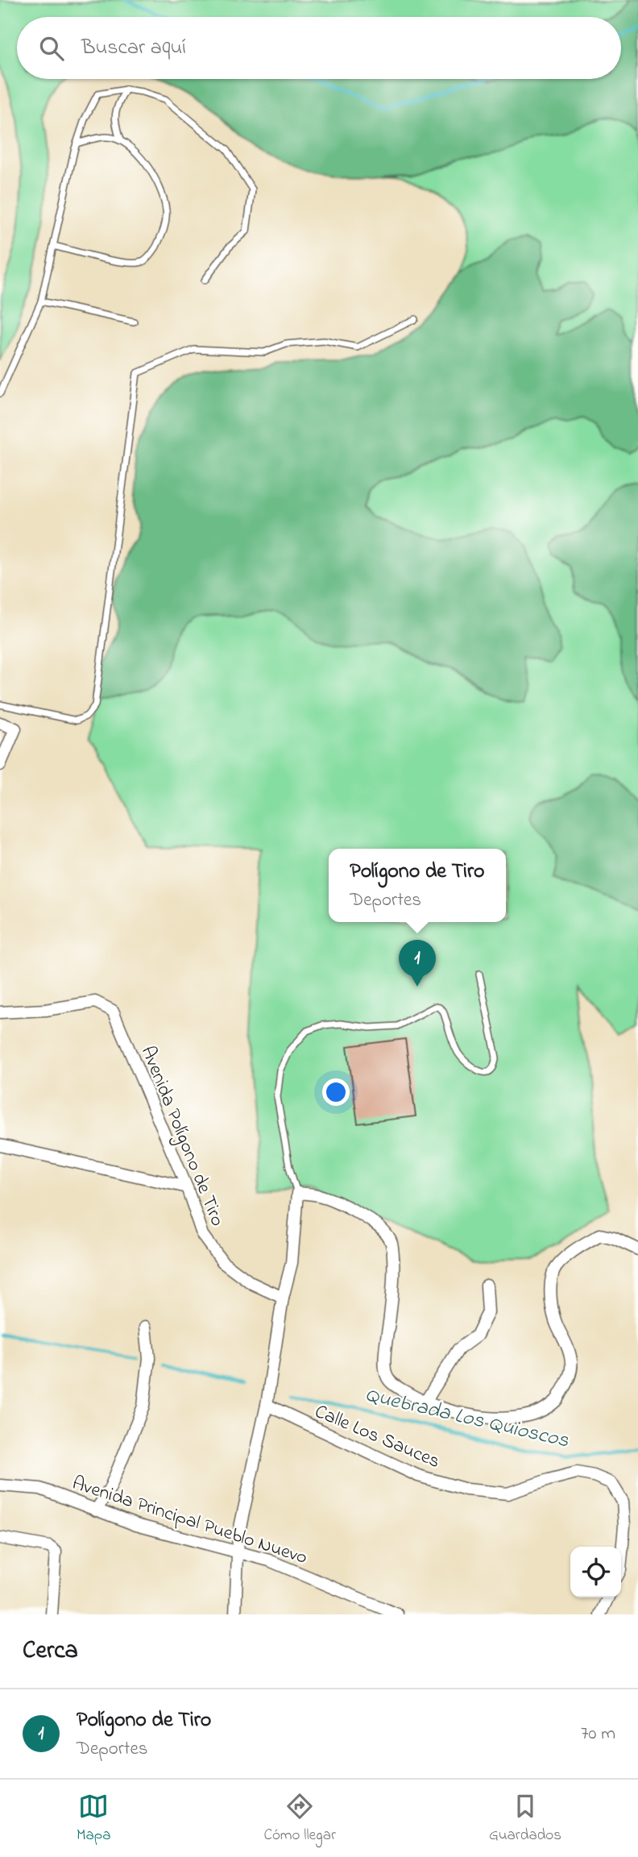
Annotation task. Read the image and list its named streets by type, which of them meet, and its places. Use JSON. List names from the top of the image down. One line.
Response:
{"streets":{"street":["Avenida Polígono de Tiro","Calle Los Sauces","Avenida Principal Pueblo Nuevo"]},"water":["Quebrada Los Quioscos"],"page":{"search":"Buscar aquí","popup":["Polígono de Tiro","Deportes"],"pins":"1","heading":"Cerca","list":[{"mark":"1","name":"Polígono de Tiro","note":"Deportes","value":"70 m"}],"nav":["Mapa","Cómo llegar","Guardados"]}}
